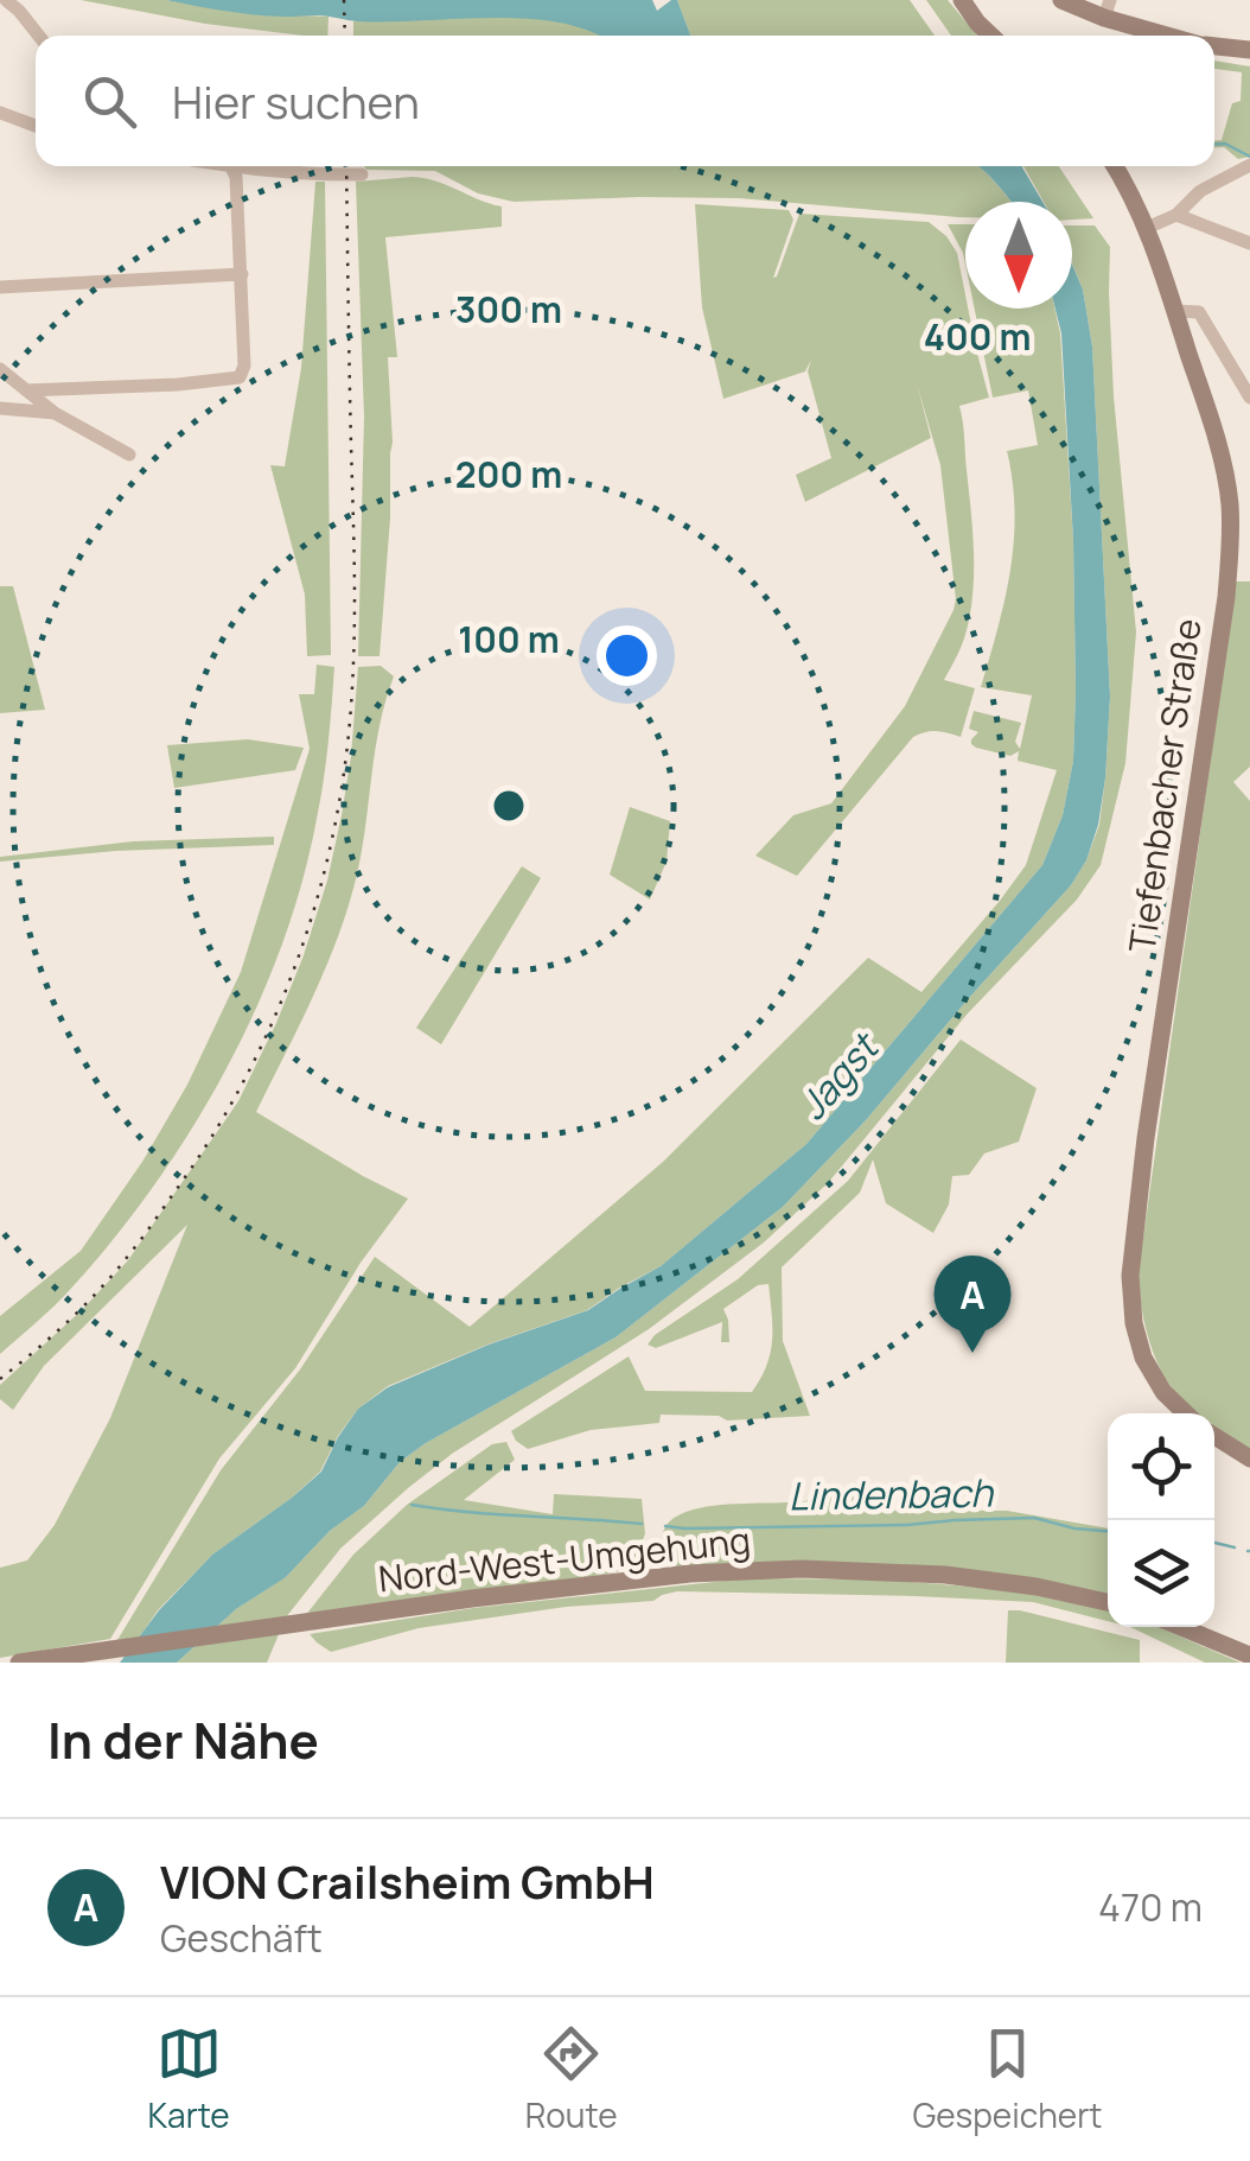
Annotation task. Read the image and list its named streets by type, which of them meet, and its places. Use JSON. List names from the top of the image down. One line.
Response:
{"streets":{"main road":["Tiefenbacher Straße","Nord-West-Umgehung"]},"water":["Jagst","Lindenbach"],"north":"bottom","page":{"search":"Hier suchen","pins":"A","heading":"In der Nähe","list":[{"mark":"A","name":"VION Crailsheim GmbH","note":"Geschäft","value":"470 m"}],"nav":["Karte","Route","Gespeichert"]},"rings":["300 m","400 m","200 m","100 m"]}
